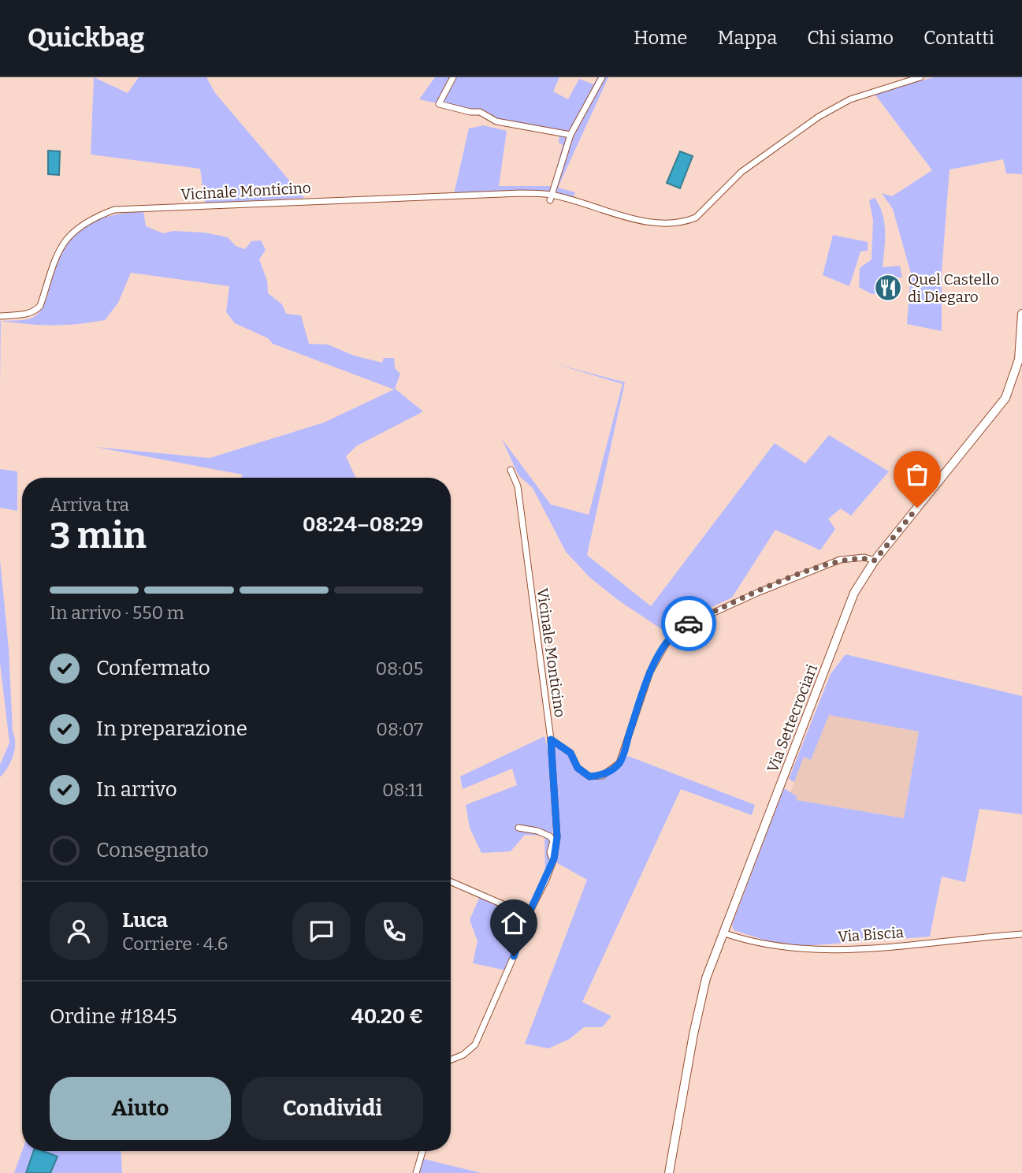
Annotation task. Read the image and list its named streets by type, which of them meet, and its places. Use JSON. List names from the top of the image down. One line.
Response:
{"streets":{"main road":["Via Settecrociari"],"street":["Vicinale Monticino","Via Biscia"]},"crossings":[["Via Settecrociari","Via Biscia"]],"places":{"restaurant":["Quel Castello di Diegaro"]},"page":{"header":"Quickbag","nav":["Home","Mappa","Chi siamo","Contatti"],"heading":["3 min","Arriva tra","08:24–08:29"],"panel":["Luca","Corriere · 4.6","Ordine #1845","40.20 €"],"bar":"In arrivo · 550 m","list":[["Confermato","08:05"],["In preparazione","08:07"],["In arrivo","08:11"],"Consegnato"],"buttons":["Aiuto","Condividi"]}}
